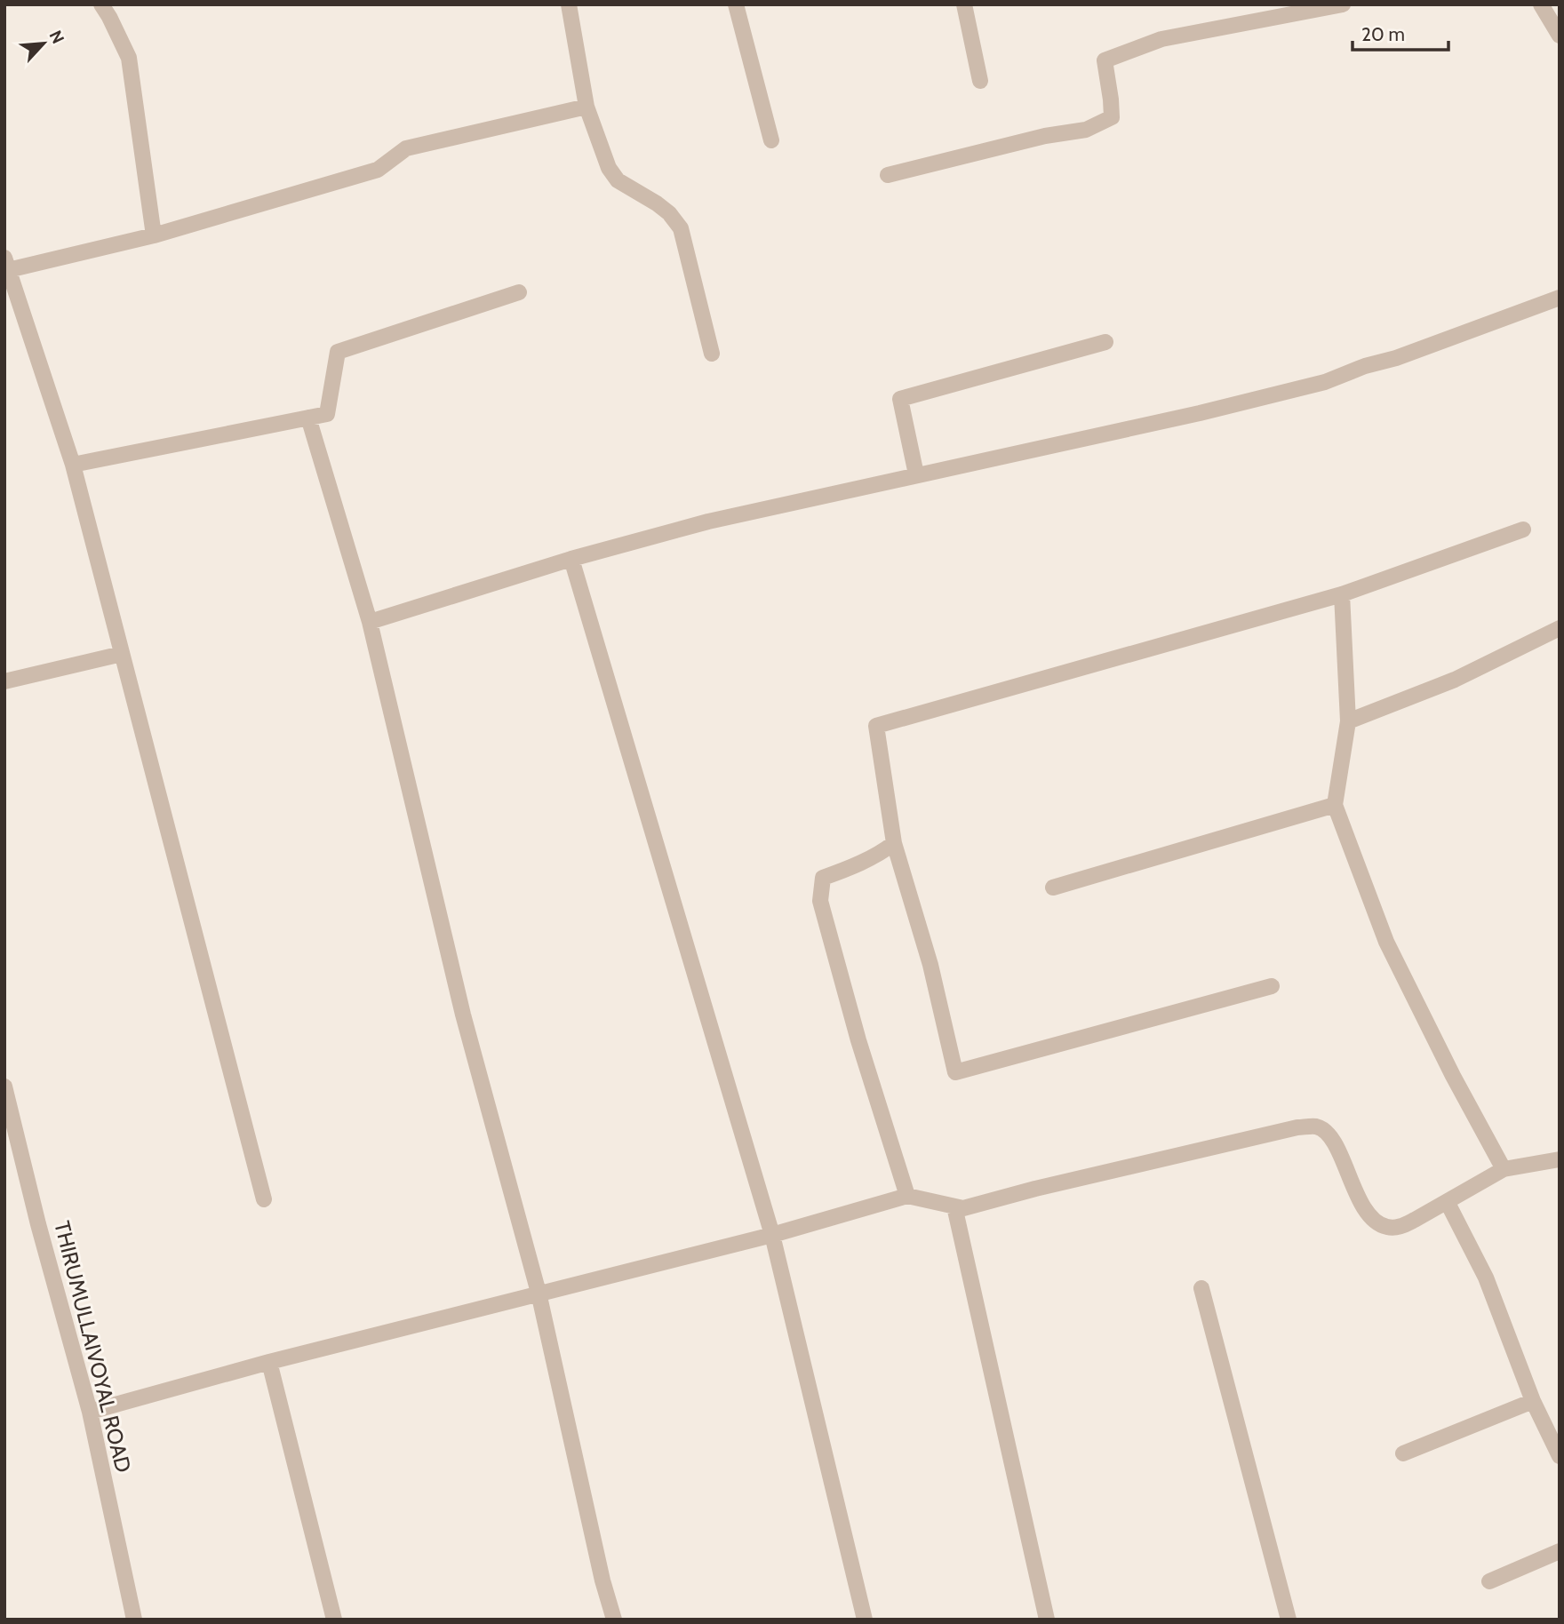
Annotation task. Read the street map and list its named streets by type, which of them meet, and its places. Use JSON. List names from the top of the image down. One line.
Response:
{"streets":{"street":["THIRUMULLAIVOYAL ROAD"]},"scale_bar":"20 m","north":"top right"}
